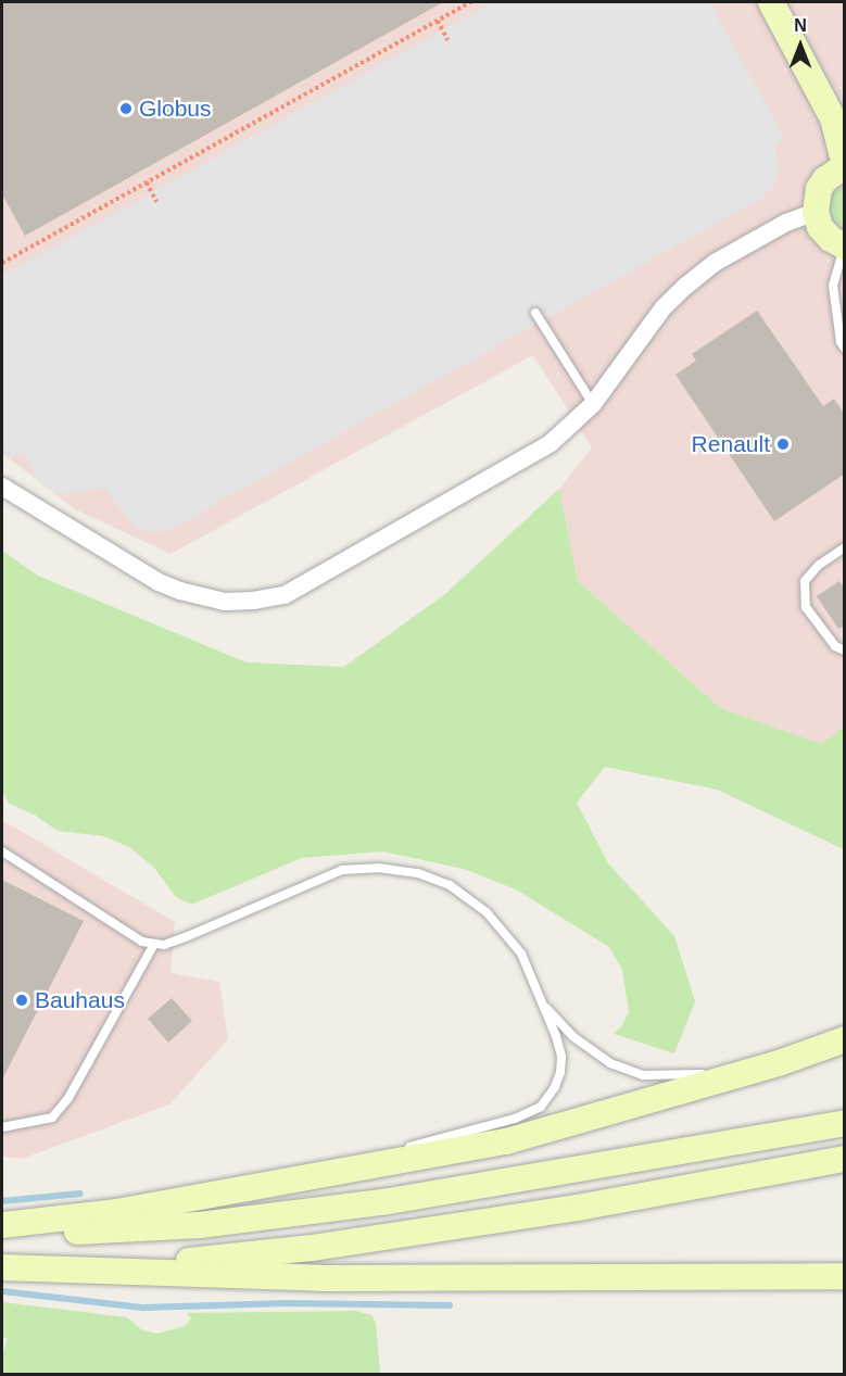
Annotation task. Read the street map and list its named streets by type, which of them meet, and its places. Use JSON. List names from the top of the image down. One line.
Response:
{"places":["Globus","Renault","Bauhaus"],"north":"top"}
